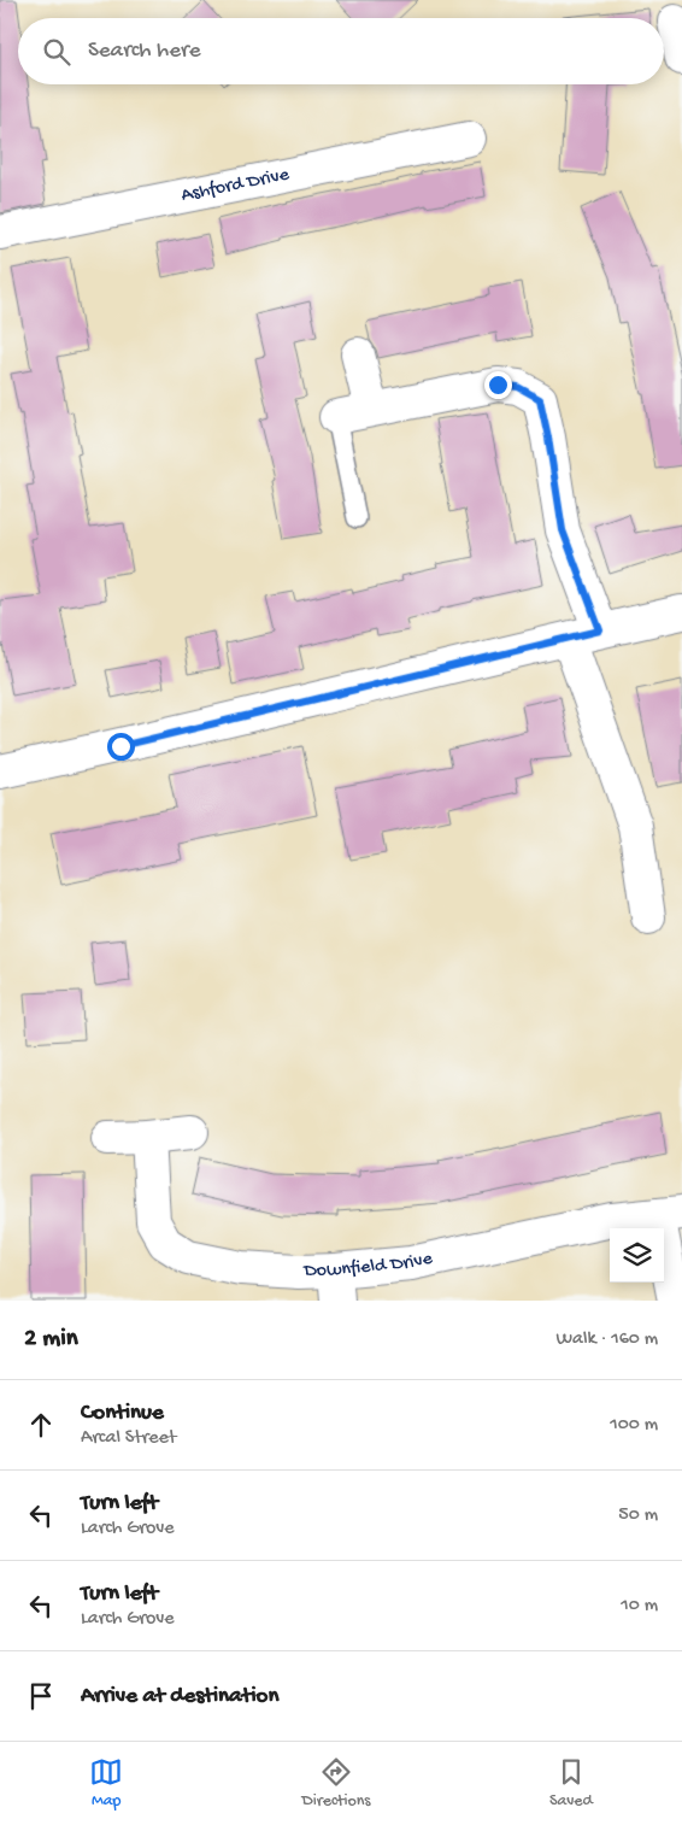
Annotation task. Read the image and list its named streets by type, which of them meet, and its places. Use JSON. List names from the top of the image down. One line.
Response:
{"streets":{"street":["Ashford Drive","Downfield Drive"]},"page":{"search":"Search here","heading":["2 min","Walk · 160 m"],"list":[["Continue","Arcal Street","100 m"],["Turn left","Larch Grove","50 m"],["Turn left","Larch Grove","10 m"],"Arrive at destination"],"nav":["Map","Directions","Saved"]}}
